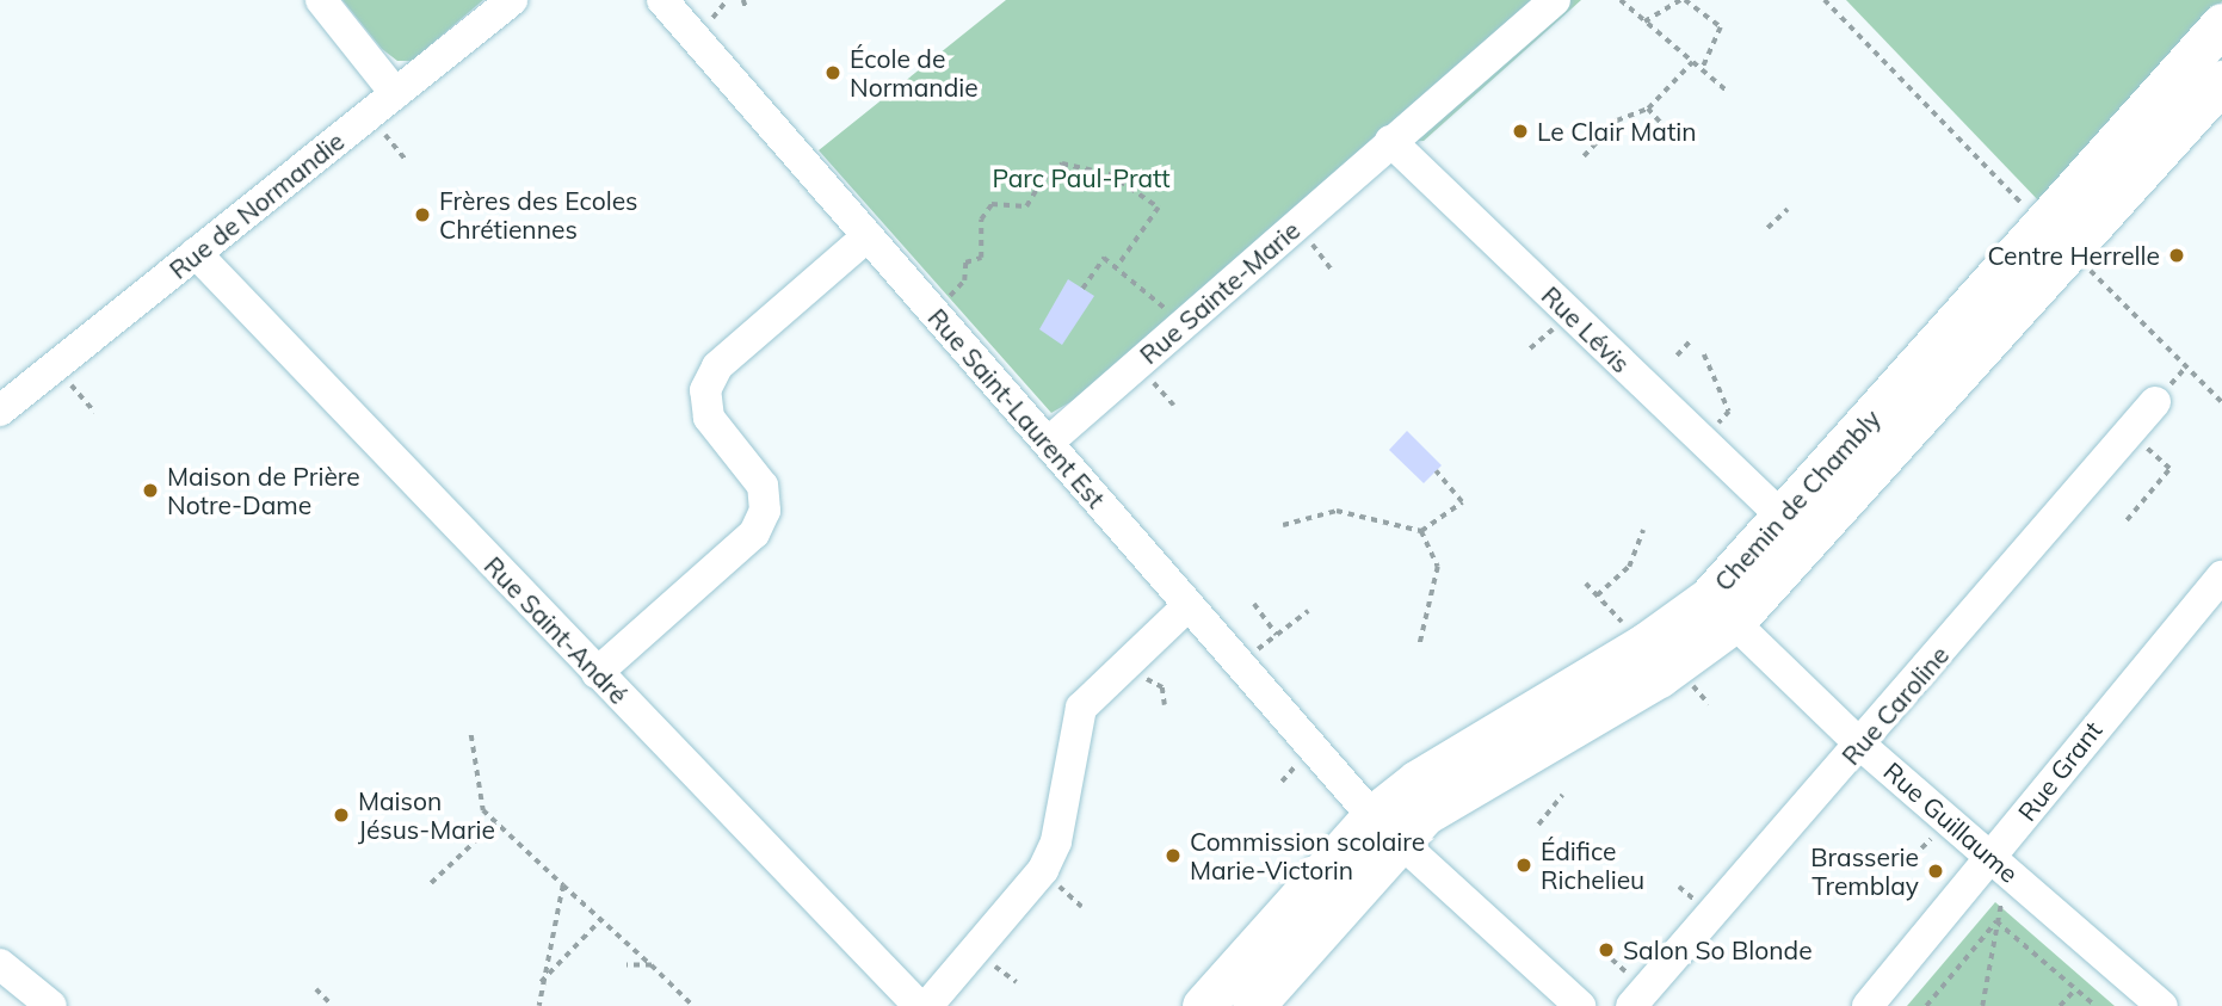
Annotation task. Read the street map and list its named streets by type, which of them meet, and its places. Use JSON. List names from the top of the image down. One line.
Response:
{"streets":{"main road":["Chemin de Chambly"],"street":["Rue de Normandie","Rue Sainte-Marie","Rue Lévis","Rue Saint-Laurent Est","Rue Saint-André","Rue Caroline","Rue Grant","Rue Guillaume"]},"crossings":[["Rue de Normandie","Rue Saint-André"],["Rue Sainte-Marie","Rue Lévis"],["Rue Sainte-Marie","Rue Saint-Laurent Est"],["Rue Lévis","Chemin de Chambly"],["Rue Saint-Laurent Est","Chemin de Chambly"],["Chemin de Chambly","Rue Guillaume"],["Rue Caroline","Rue Guillaume"],["Rue Grant","Rue Guillaume"]],"parks":["Parc Paul-Pratt"],"places":["École de Normandie","Le Clair Matin","Frères des Ecoles Chrétiennes","Centre Herrelle","Maison de Prière Notre-Dame","Maison Jésus-Marie","Commission scolaire Marie-Victorin","Édifice Richelieu","Brasserie Tremblay","Salon So Blonde"]}
